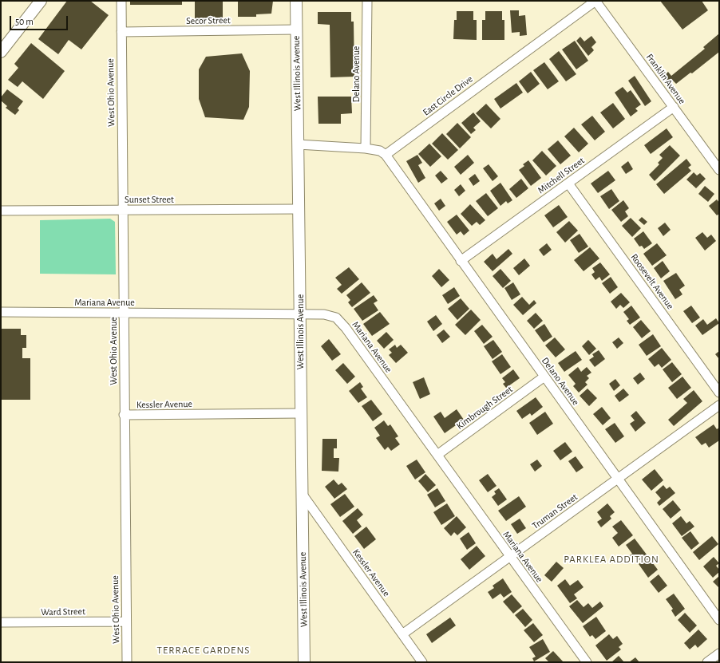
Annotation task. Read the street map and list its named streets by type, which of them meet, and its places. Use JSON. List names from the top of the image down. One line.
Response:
{"streets":{"main road":["West Illinois Avenue"],"street":["Secor Street","Delano Avenue","Franklin Avenue","West Ohio Avenue","East Circle Drive","Mitchell Street","Sunset Street","Roosevelt Avenue","Mariana Avenue","Kessler Avenue","Kimbrough Street","Truman Street","Ward Street"]},"crossings":[["Secor Street","West Illinois Avenue"],["Secor Street","West Ohio Avenue"],["West Illinois Avenue","Sunset Street"],["West Illinois Avenue","Mariana Avenue"],["West Illinois Avenue","Kessler Avenue"],["Delano Avenue","East Circle Drive"],["Delano Avenue","Mitchell Street"],["Delano Avenue","Kimbrough Street"],["Delano Avenue","Truman Street"],["Franklin Avenue","East Circle Drive"],["Franklin Avenue","Mitchell Street"],["West Ohio Avenue","Sunset Street"],["West Ohio Avenue","Mariana Avenue"],["West Ohio Avenue","Kessler Avenue"],["West Ohio Avenue","Ward Street"],["Mitchell Street","Roosevelt Avenue"],["Mariana Avenue","Kimbrough Street"],["Mariana Avenue","Truman Street"],["Kessler Avenue","Truman Street"]],"districts":["PARKLEA ADDITION","TERRACE GARDENS"],"scale_bar":"50 m"}
